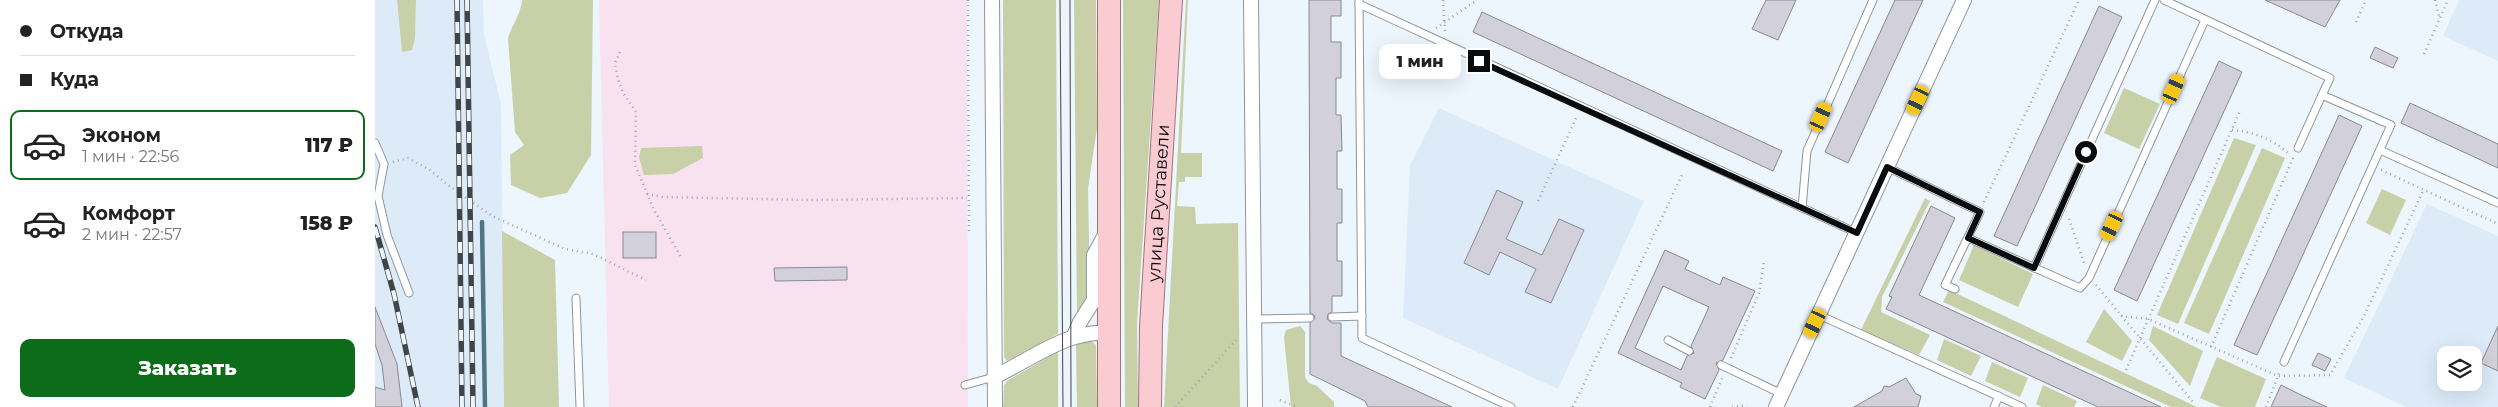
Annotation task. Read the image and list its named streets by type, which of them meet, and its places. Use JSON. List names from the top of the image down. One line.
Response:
{"streets":{"main road":["улица Руставели"]},"page":{"banner":["Откуда","Куда"],"bubble":"1 мин","list":[{"name":"Эконом","note":"1 мин · 22:56","value":"117 ₽"},{"name":"Комфорт","note":"2 мин · 22:57","value":"158 ₽"}],"buttons":"Заказать"}}
